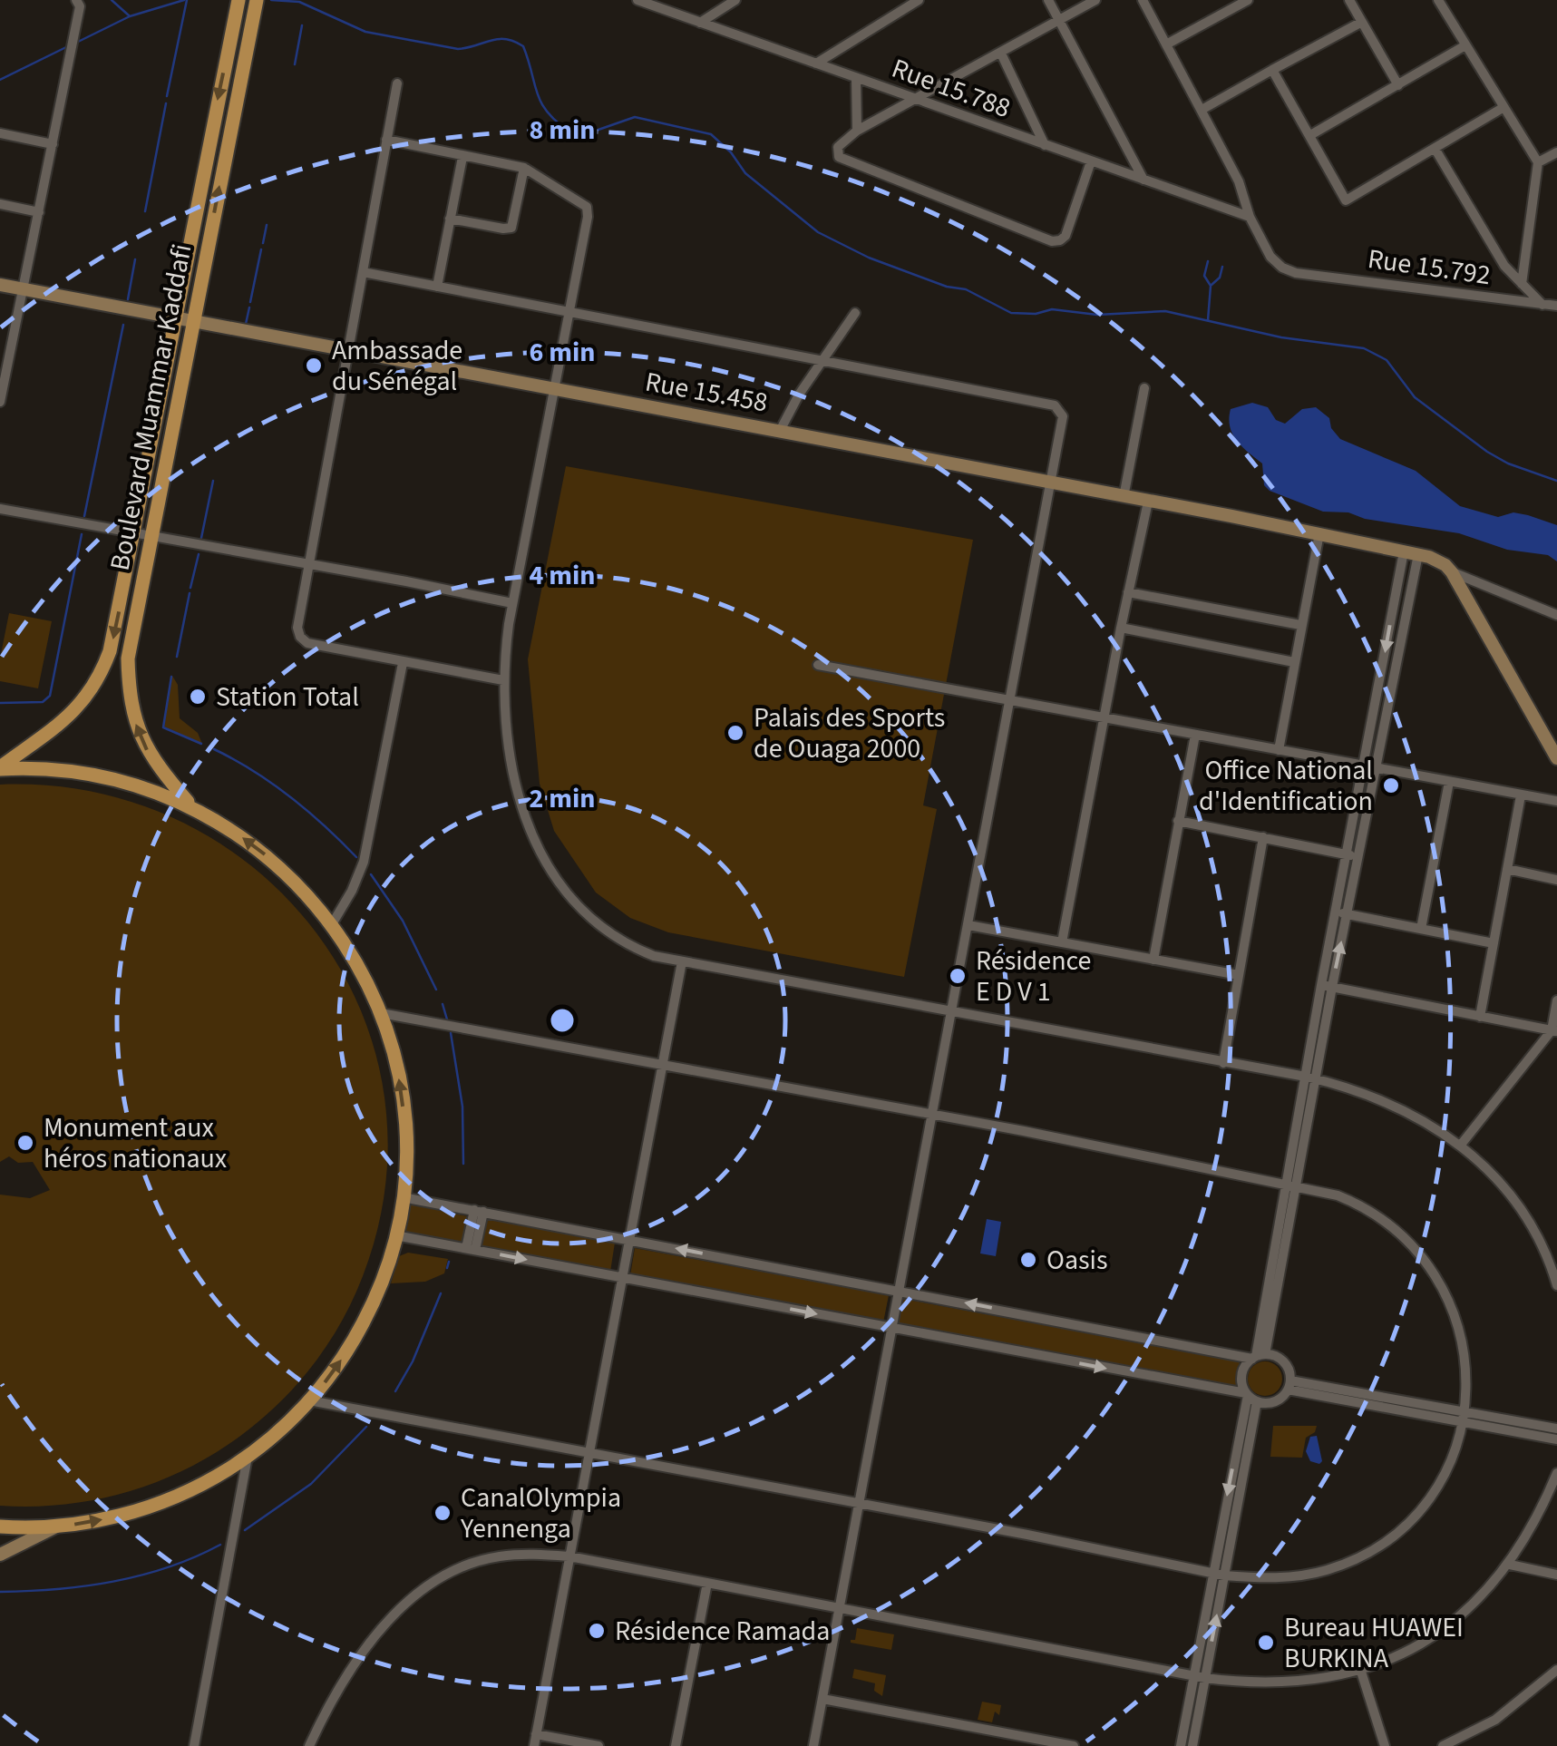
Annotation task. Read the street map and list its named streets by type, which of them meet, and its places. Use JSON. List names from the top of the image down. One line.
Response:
{"streets":{"main road":["Rue 15.458","Boulevard Muammar Kaddafi"],"street":["Rue 15.788","Rue 15.792"]},"crossings":[["Rue 15.788","Rue 15.792"],["Rue 15.458","Boulevard Muammar Kaddafi"]],"places":["Ambassade du Sénégal","Station Total","Palais des Sports de Ouaga 2000","Office National d'Identification","Résidence E D V 1","Monument aux héros nationaux","Oasis","CanalOlympia Yennenga","Résidence Ramada","Bureau HUAWEI BURKINA"],"rings":["8 min","6 min","4 min","2 min"]}
